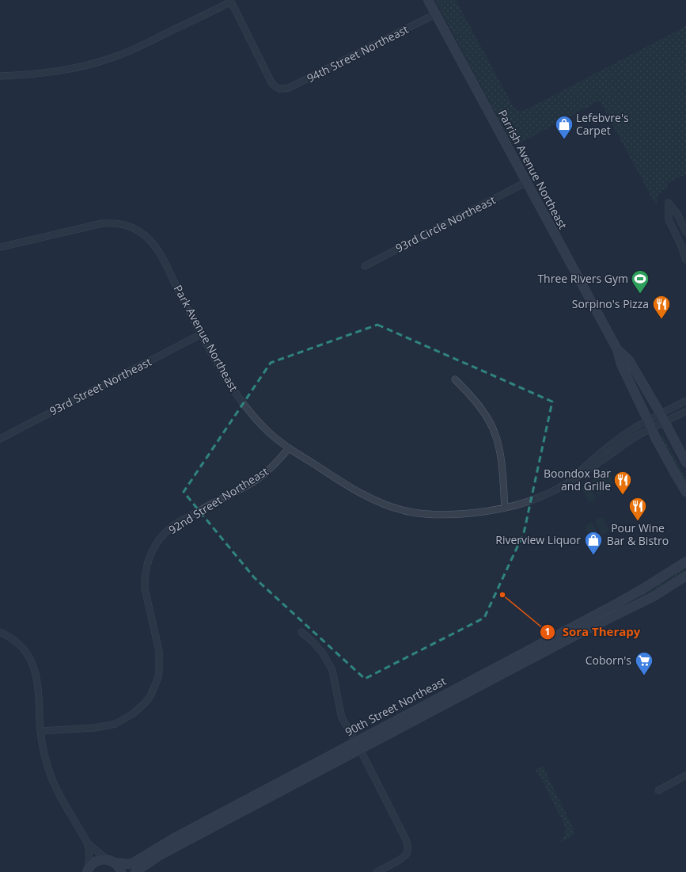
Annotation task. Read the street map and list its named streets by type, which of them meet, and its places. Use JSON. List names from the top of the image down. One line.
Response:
{"streets":{"main road":["Parrish Avenue Northeast","90th Street Northeast"],"street":["94th Street Northeast","93rd Circle Northeast","Park Avenue Northeast","93rd Street Northeast","92nd Street Northeast"]},"crossings":[["94th Street Northeast","Parrish Avenue Northeast"],["Parrish Avenue Northeast","93rd Circle Northeast"],["Parrish Avenue Northeast","Park Avenue Northeast"],["Park Avenue Northeast","93rd Street Northeast"],["Park Avenue Northeast","92nd Street Northeast"]],"places":{"shop":["Lefebvre's Carpet","Riverview Liquor"],"sports":["Three Rivers Gym"],"restaurant":["Sorpino's Pizza","Boondox Bar and Grille","Pour Wine Bar & Bistro"],"other":["Sora Therapy"],"supermarket":["Coborn's"]}}
